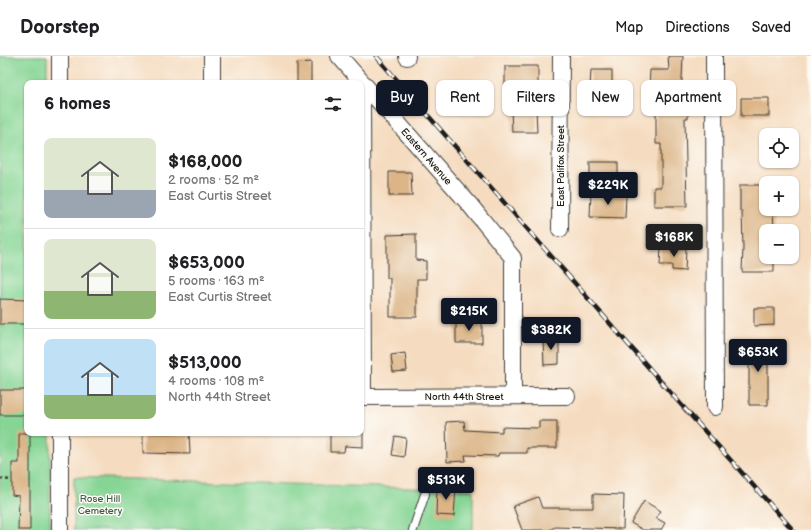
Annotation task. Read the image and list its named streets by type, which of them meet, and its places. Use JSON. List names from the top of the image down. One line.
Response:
{"streets":{"street":["Eastern Avenue","East Palifox Street","North 44th Street"]},"crossings":[["Eastern Avenue","North 44th Street"]],"parks":["Rose Hill Cemetery"],"page":{"header":"Doorstep","nav":["Map","Directions","Saved"],"chip":["Buy","Rent","Filters","New","Apartment"],"heading":"6 homes","map_buttons":["+","−"],"list":[{"name":"$168,000","note":"2 rooms · 52 m² · East Curtis Street"},{"name":"$653,000","note":"5 rooms · 163 m² · East Curtis Street"},{"name":"$513,000","note":"4 rooms · 108 m² · North 44th Street"}],"price":["$229K","$168K","$215K","$382K","$653K","$513K"]}}
